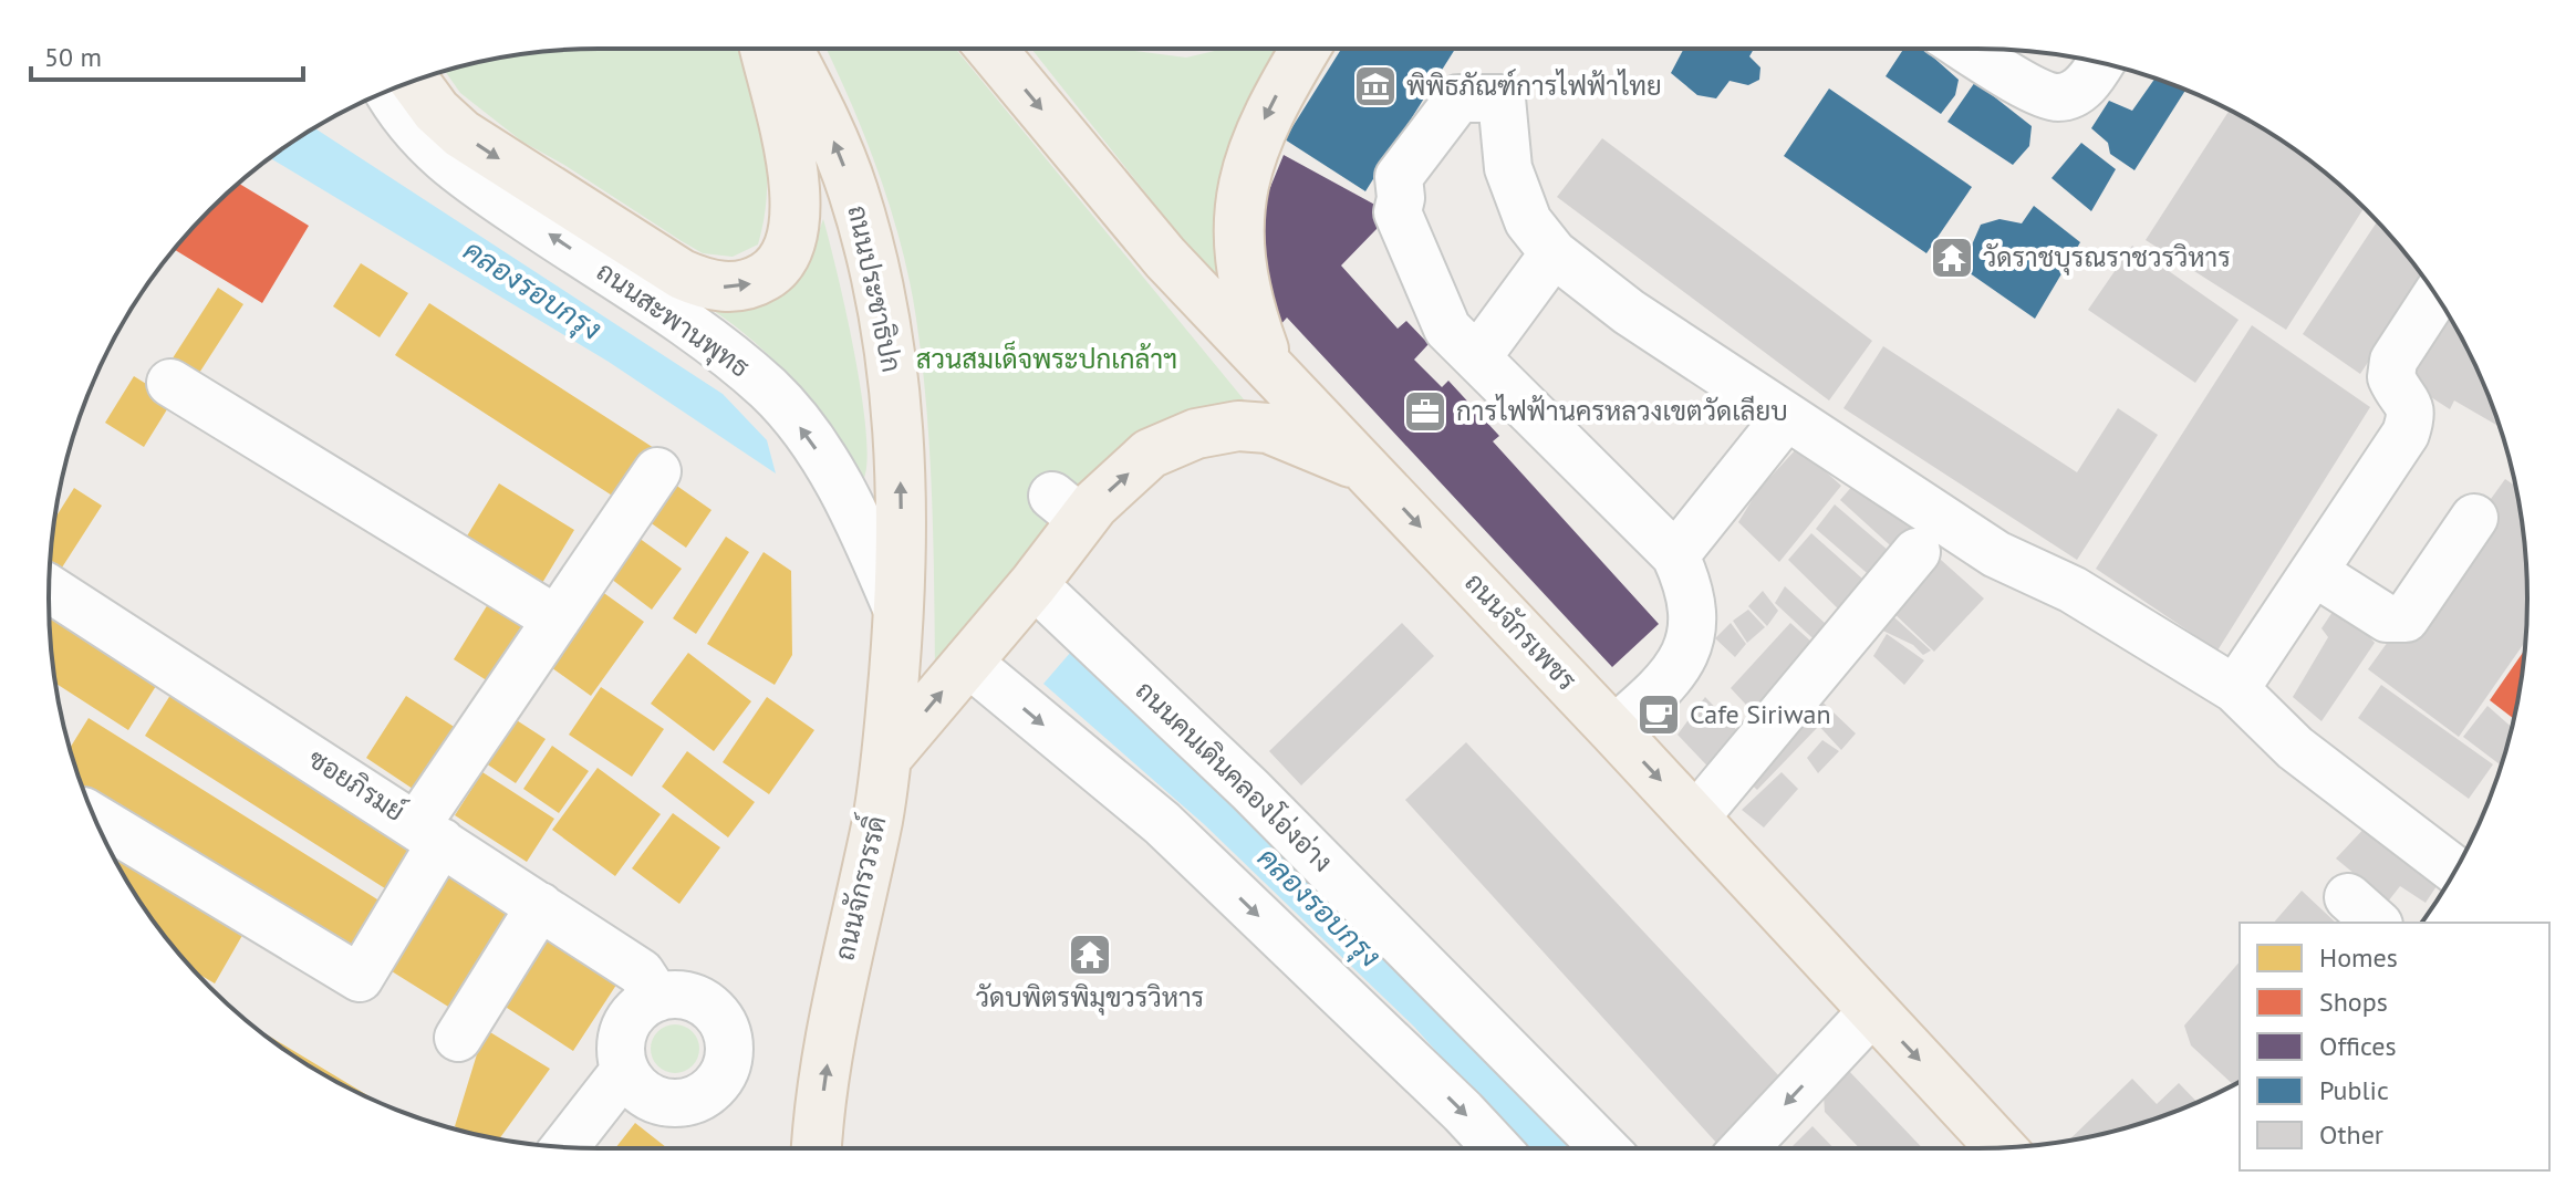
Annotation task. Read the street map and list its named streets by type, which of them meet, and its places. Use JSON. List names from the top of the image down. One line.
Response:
{"streets":{"main road":["ถนนประชาธิปก","ถนนจักรเพชร","ถนนจักรวรรดิ์"],"street":["ถนนสะพานพุทธ","ถนนคนเดินคลองโอ่งอ่าง","ซอยภิรมย์"]},"crossings":[["ถนนประชาธิปก","ถนนสะพานพุทธ"],["ถนนประชาธิปก","ถนนจักรวรรดิ์"],["ถนนสะพานพุทธ","ถนนจักรวรรดิ์"]],"one_way":["ถนนประชาธิปก","ถนนจักรวรรดิ์"],"water":["คลองรอบกรุง"],"parks":["สวนสมเด็จพระปกเกล้าฯ"],"places":{"museum":["พิพิธภัณฑ์การไฟฟ้าไทย"],"temple":["วัดราชบุรณราชวรวิหาร","วัดบพิตรพิมุขวรวิหาร"],"office":["การไฟฟ้านครหลวงเขตวัดเลียบ"],"cafe":["Cafe Siriwan"]},"legend":["Homes","Shops","Offices","Public","Other"],"scale_bar":"50 m"}
